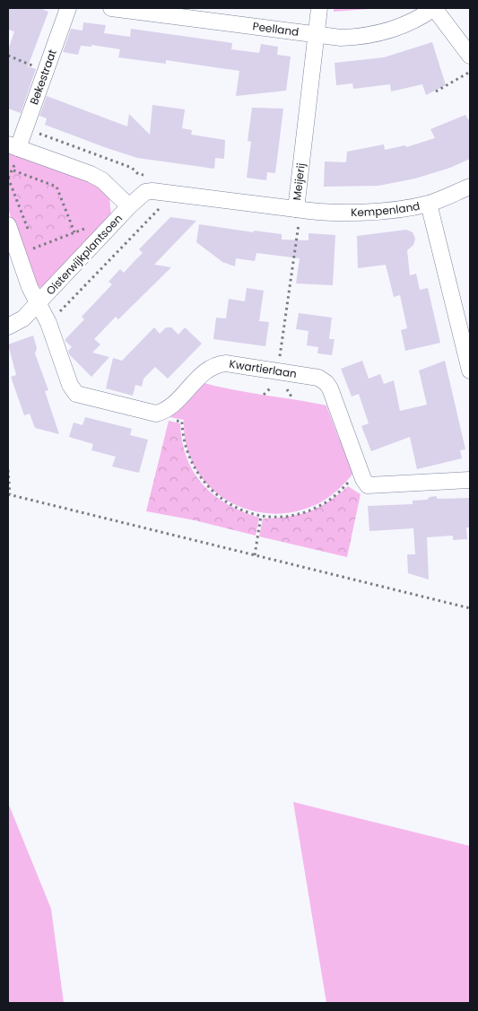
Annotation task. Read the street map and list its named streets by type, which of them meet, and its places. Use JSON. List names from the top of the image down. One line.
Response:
{"streets":{"street":["Peelland","Bekestraat","Meijerij","Kempenland","Oisterwijkplantsoen","Kwartierlaan"]},"crossings":[["Peelland","Meijerij"],["Bekestraat","Oisterwijkplantsoen"],["Meijerij","Kempenland"],["Meijerij","Oisterwijkplantsoen"]]}
